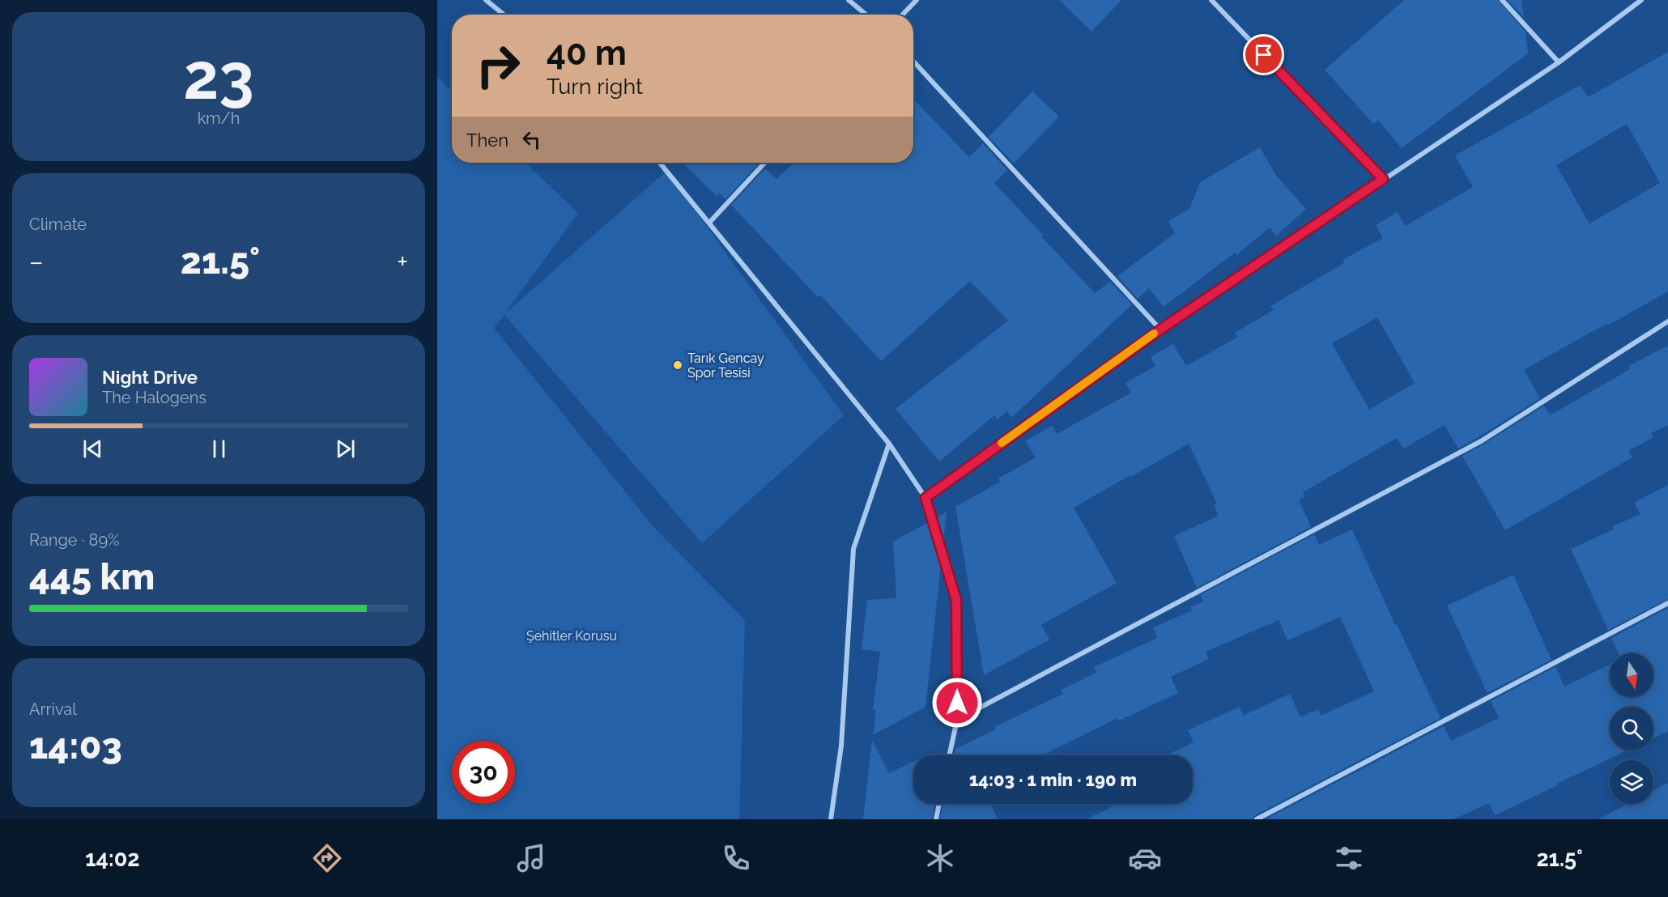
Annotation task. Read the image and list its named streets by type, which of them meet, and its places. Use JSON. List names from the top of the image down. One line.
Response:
{"parks":["Şehitler Korusu"],"places":["Tarık Gencay Spor Tesisi"],"north":"bottom","page":{"tile":[["23","km/h"],"Climate",["Range · 89%","445 km"],["Arrival","14:03"]],"turn":["40 m","Turn right"],"then":"Then","heat":["−","21.5°","+"],"song":["Night Drive","The Halogens"],"limit":"30","trip":"14:03 · 1 min · 190 m","tabs":["14:02","21.5°"]}}
